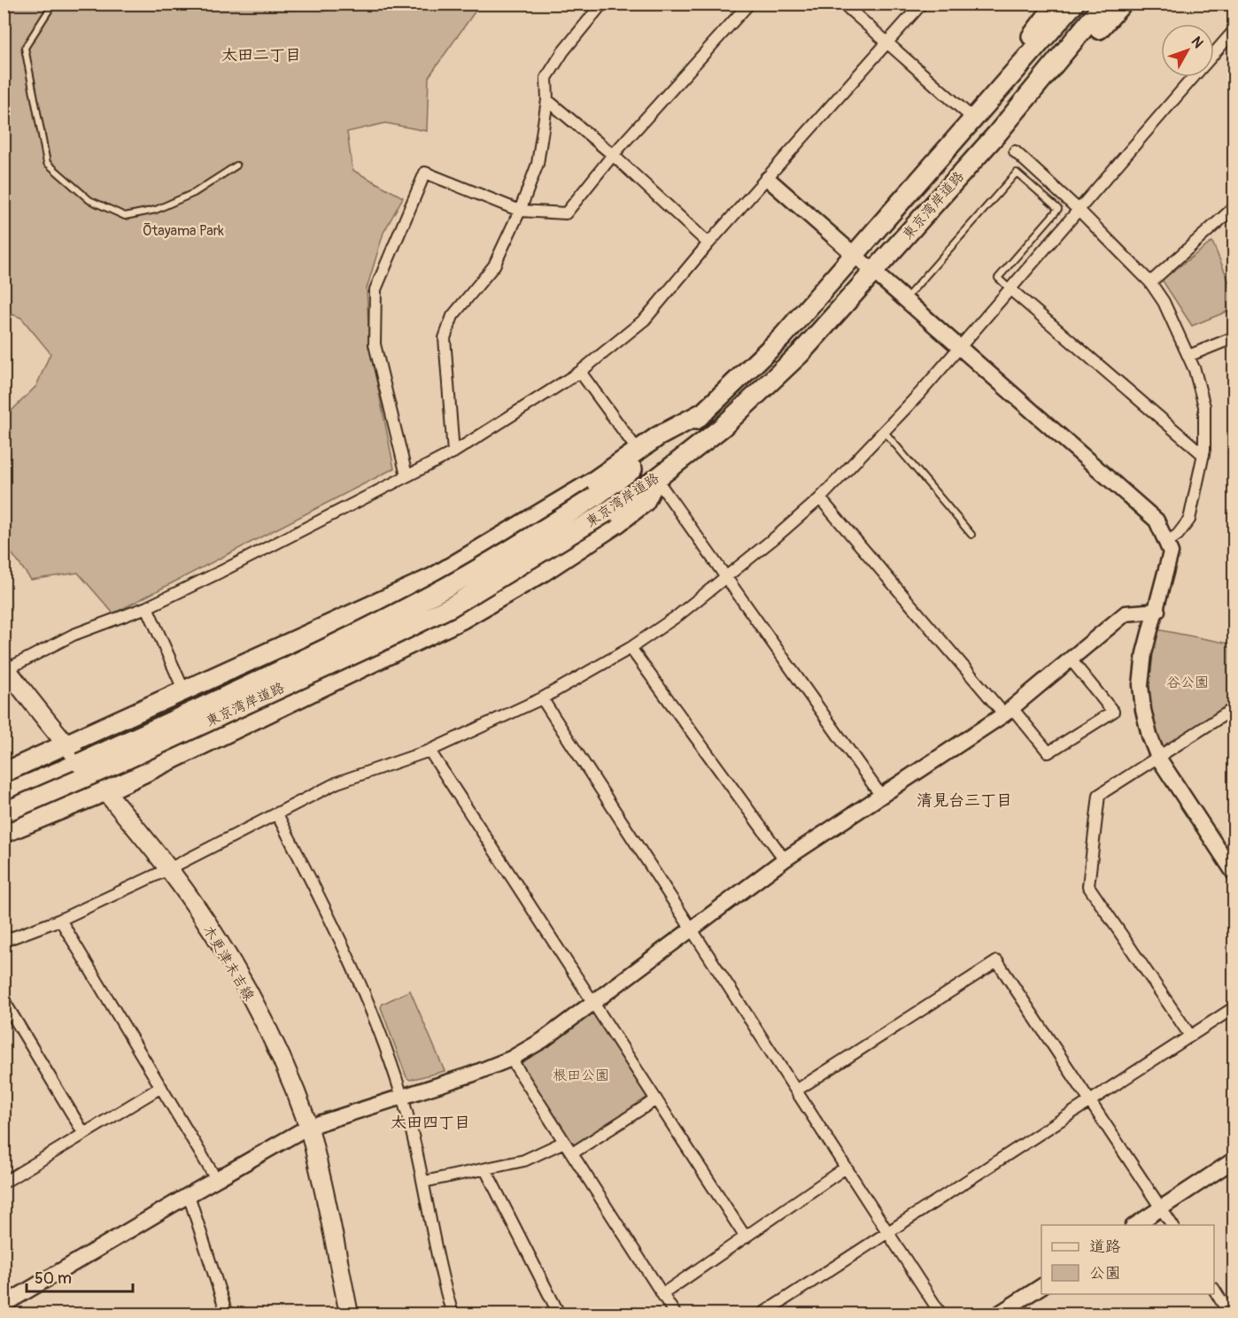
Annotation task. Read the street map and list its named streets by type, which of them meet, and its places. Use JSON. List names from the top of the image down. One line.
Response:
{"streets":{"highway":["東京湾岸道路"],"main road":["木更津末吉線"]},"districts":["太田二丁目","清見台三丁目","太田四丁目"],"parks":["Ōtayama Park","谷公園","根田公園"],"legend":["道路","公園"],"scale_bar":"50 m","north":"top right"}
